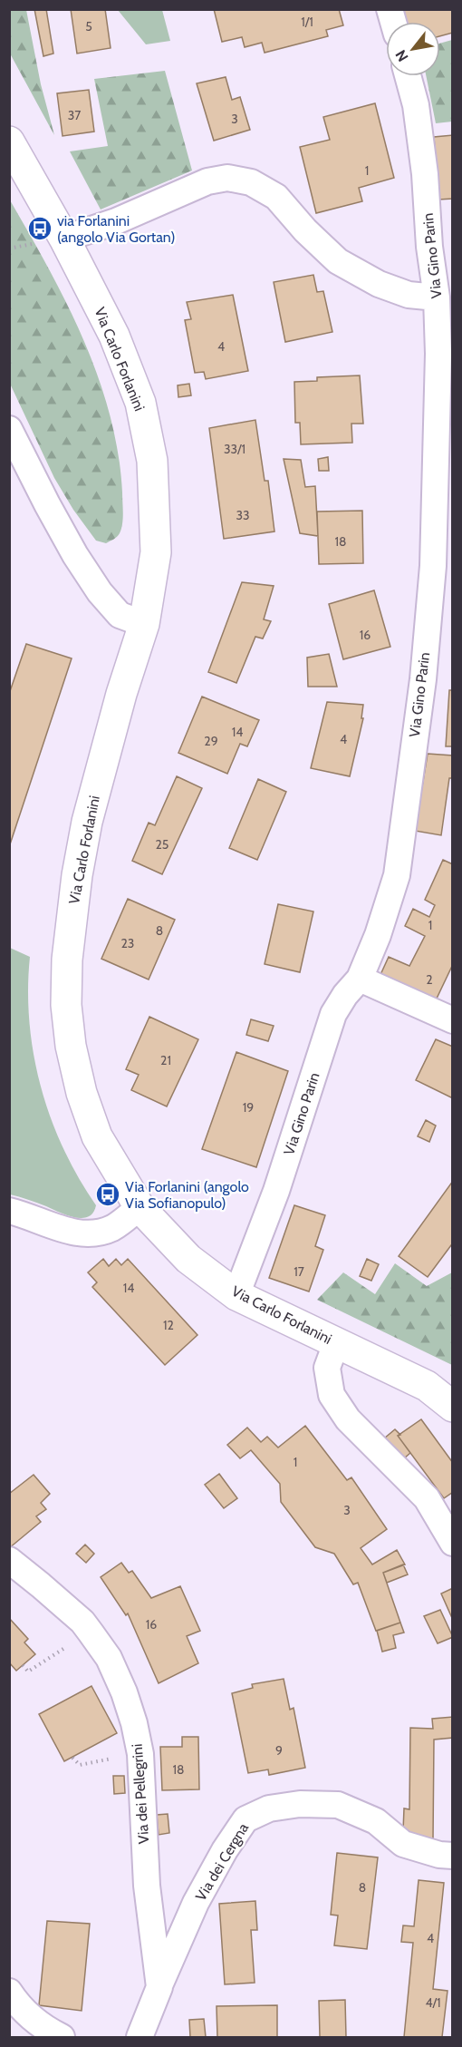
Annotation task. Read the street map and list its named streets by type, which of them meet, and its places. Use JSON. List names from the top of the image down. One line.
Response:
{"streets":{"main road":["Via Carlo Forlanini"],"street":["Via Gino Parin","Via dei Pellegrini","Via dei Cergna"]},"crossings":[["Via Gino Parin","Via Carlo Forlanini"],["Via dei Pellegrini","Via dei Cergna"]],"places":{"bus stop":["via Forlanini (angolo Via Gortan)","Via Forlanini (angolo Via Sofianopulo)"]},"house_numbers":["1/1","5","37","3","1","4","33/1","33","18","16","14","4","29","25","1","8","23","2","21","19","17","14","12","1","3","16","9","18","8","4","4/1"],"north":"bottom left"}
